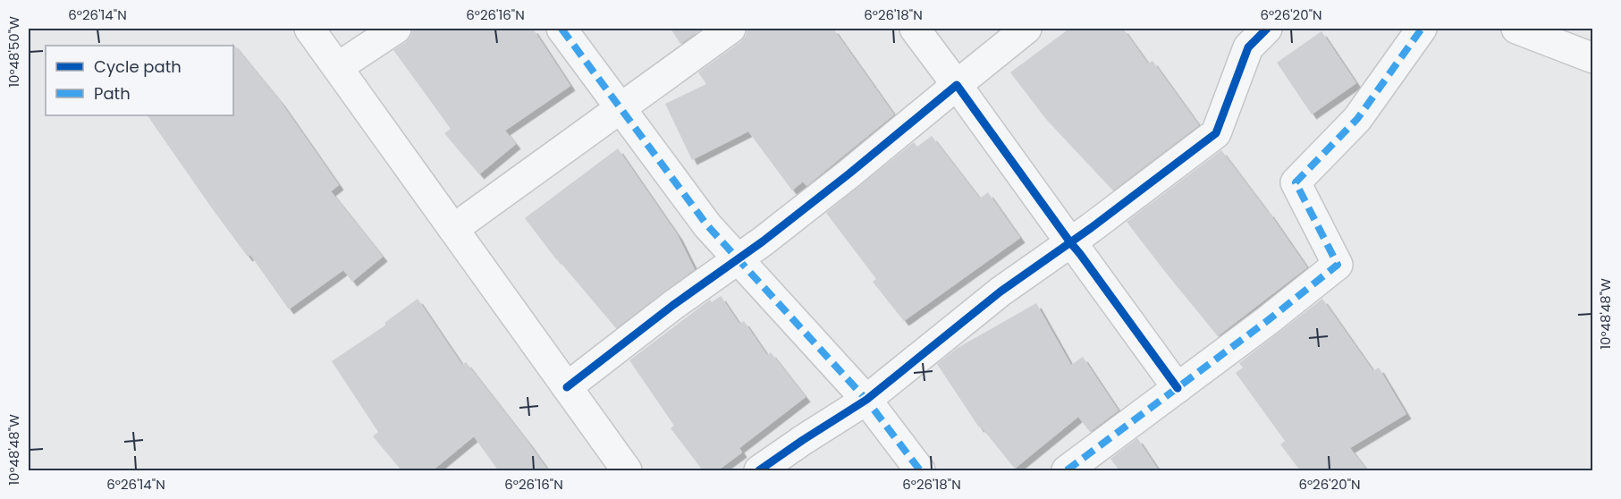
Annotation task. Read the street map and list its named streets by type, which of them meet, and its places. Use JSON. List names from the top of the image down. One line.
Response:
{"legend":["Cycle path","Path"],"coordinates":["6°26'14\"N","6°26'16\"N","6°26'18\"N","6°26'20\"N","10°48'50\"W","10°48'48\"W"]}
